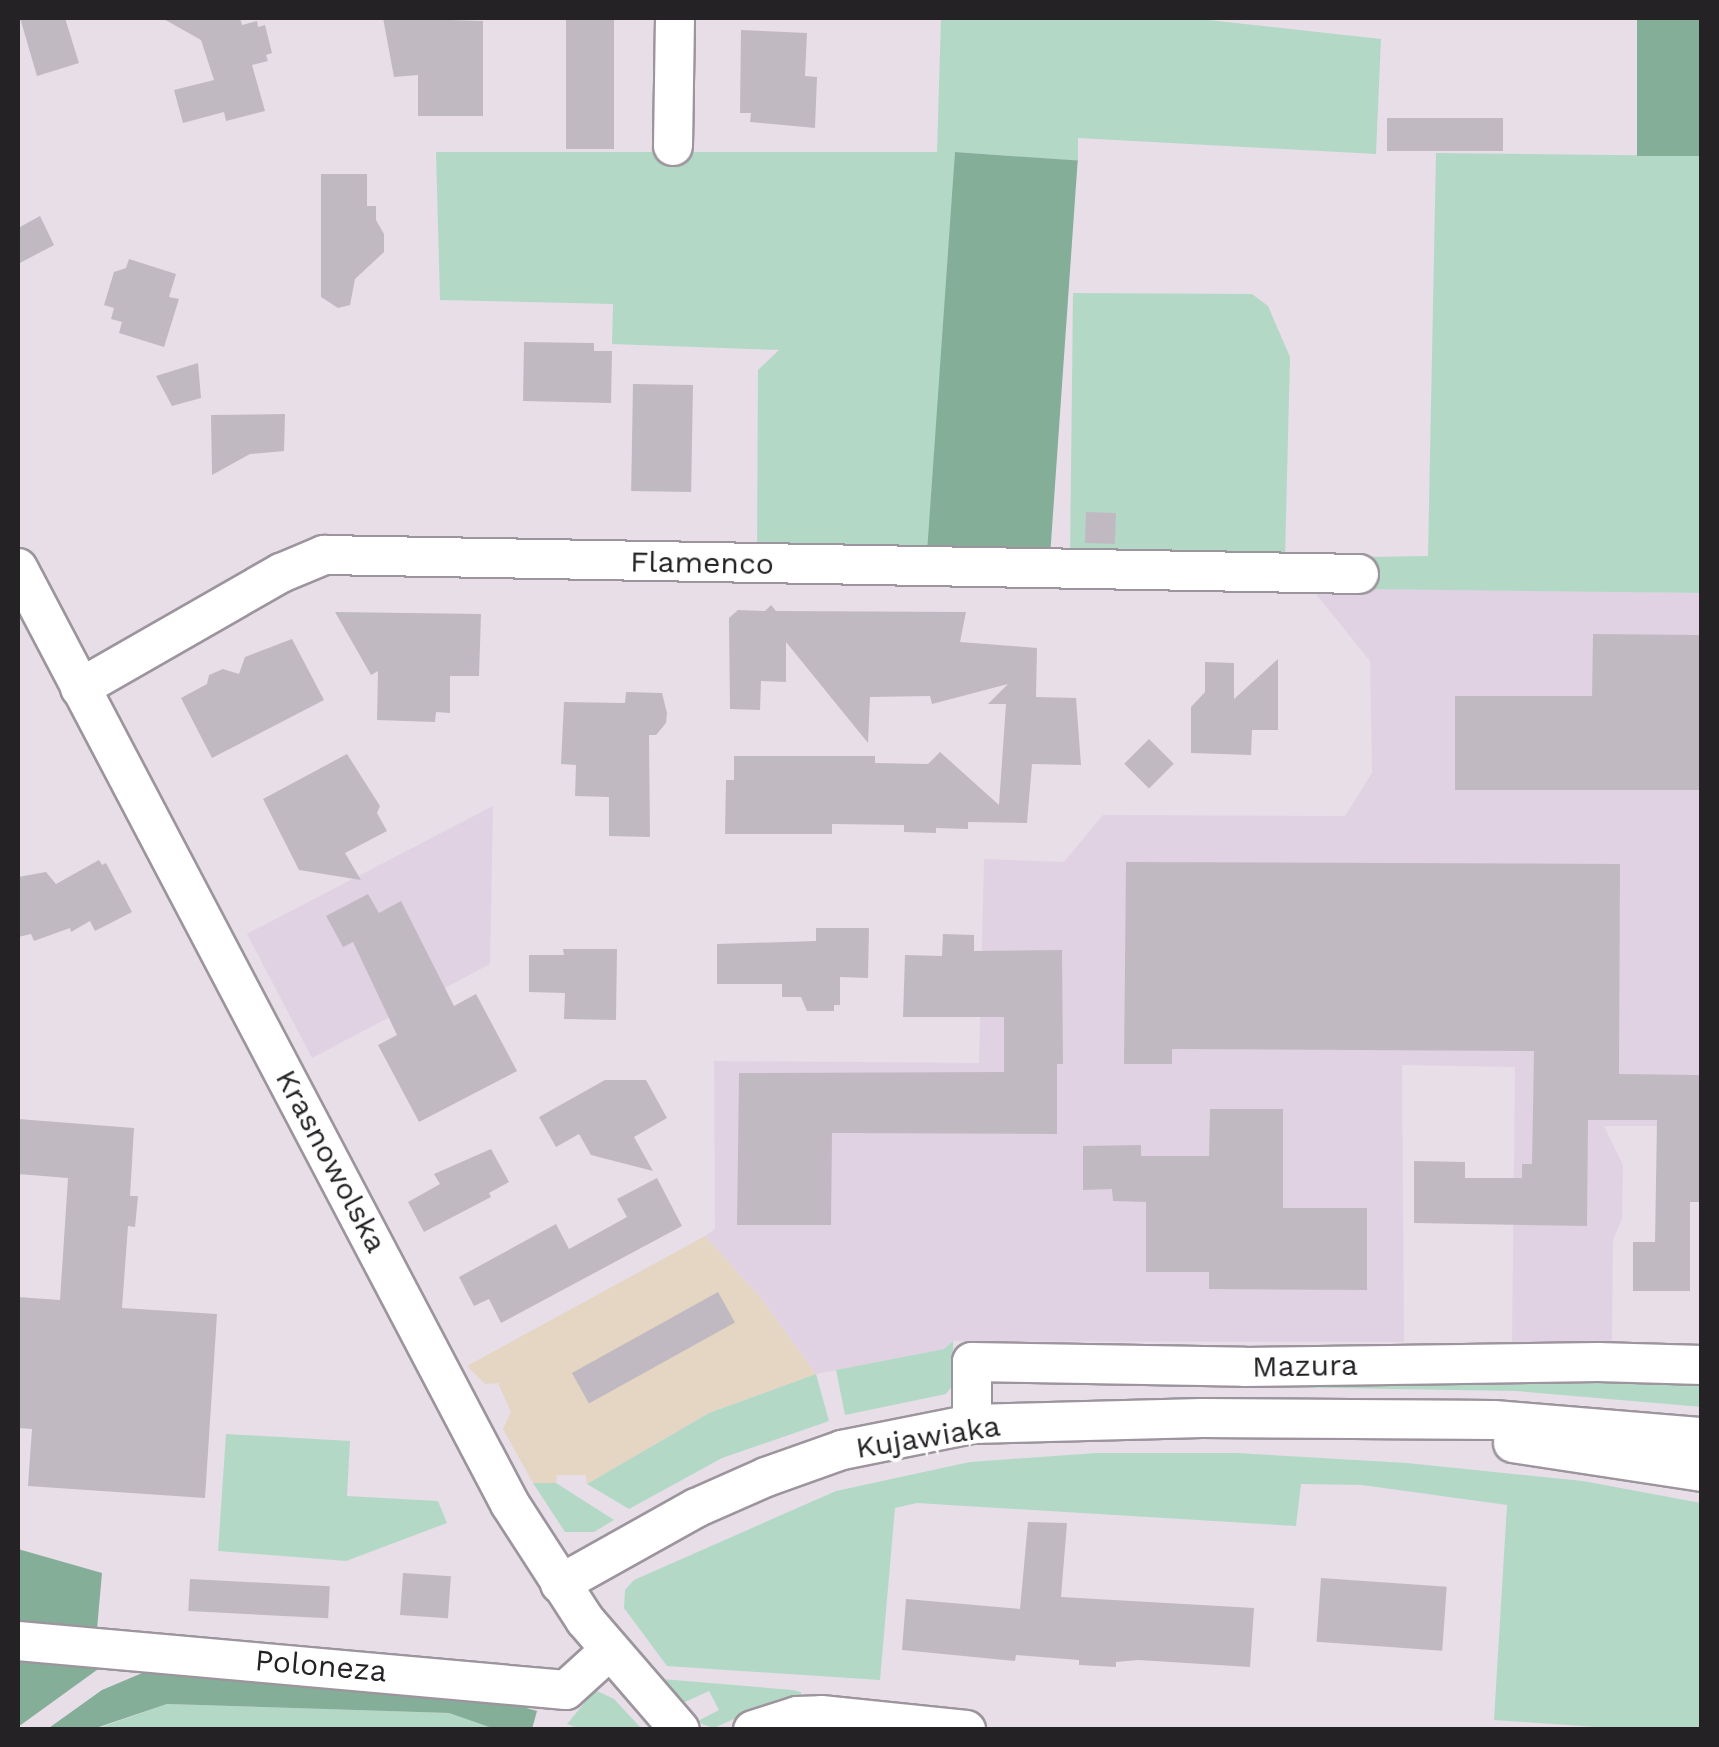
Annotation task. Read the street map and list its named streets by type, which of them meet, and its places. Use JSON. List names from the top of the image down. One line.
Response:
{"streets":{"street":["Flamenco","Krasnowolska","Mazura","Kujawiaka","Poloneza"]},"crossings":[["Flamenco","Krasnowolska"],["Krasnowolska","Kujawiaka"],["Krasnowolska","Poloneza"],["Mazura","Kujawiaka"]]}
